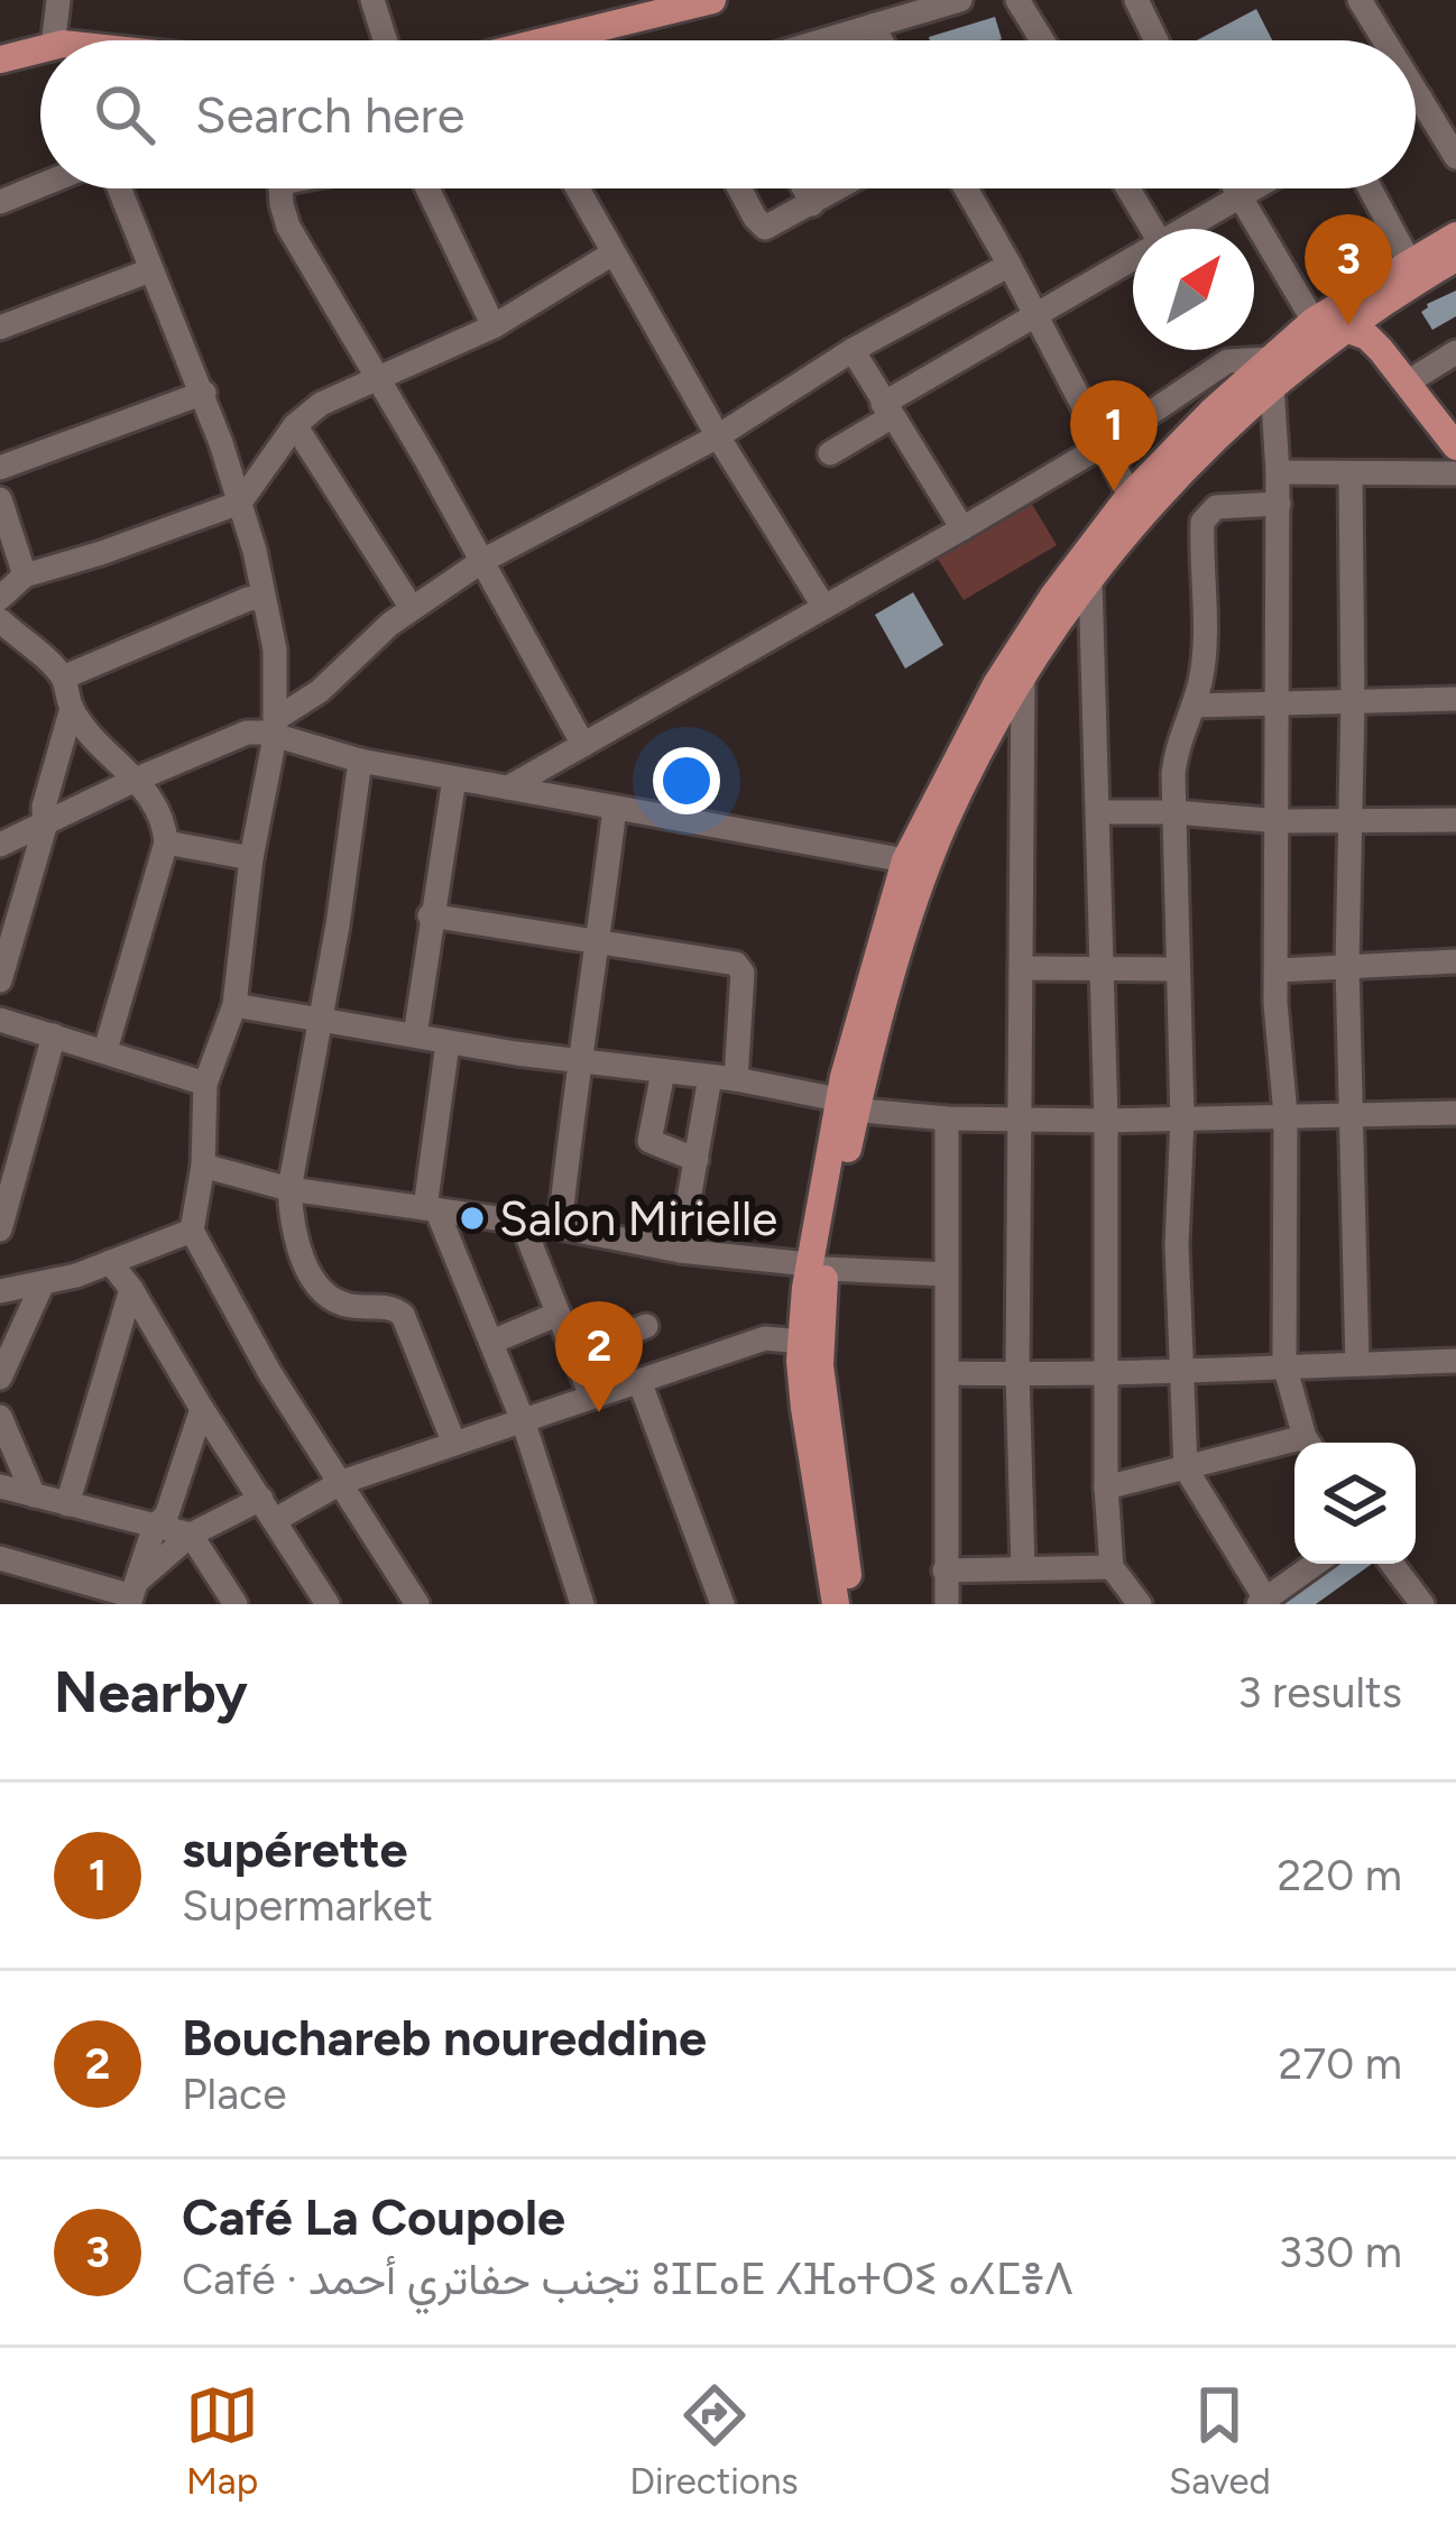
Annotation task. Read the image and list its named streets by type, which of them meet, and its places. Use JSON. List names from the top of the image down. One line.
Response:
{"places":["Salon Mirielle"],"north":"top right","page":{"search":"Search here","pins":["3","1","2"],"heading":["Nearby","3 results"],"list":[{"mark":"1","name":"supérette","note":"Supermarket","value":"220 m"},{"mark":"2","name":"Bouchareb noureddine","note":"Place","value":"270 m"},{"mark":"3","name":"Café La Coupole","note":"Café · تجنب حفاتري أحمد ⵓⵊⵎⴰⴹ ⵃⴼⴰⵜⵔⵉ ⴰⵃⵎⴻⴷ","value":"330 m"}],"nav":["Map","Directions","Saved"]}}
